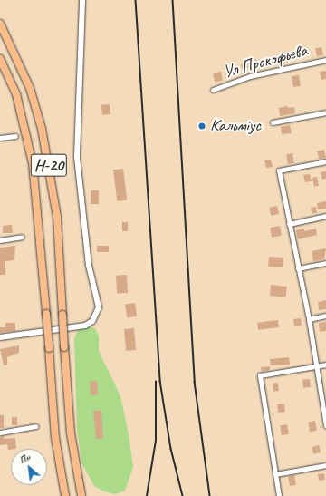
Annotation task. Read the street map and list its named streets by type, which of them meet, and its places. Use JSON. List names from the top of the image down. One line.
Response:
{"streets":{"main road":["Н-20"],"street":["Ул Прокофьева"]},"places":["Кальміус"],"north":"top left"}
